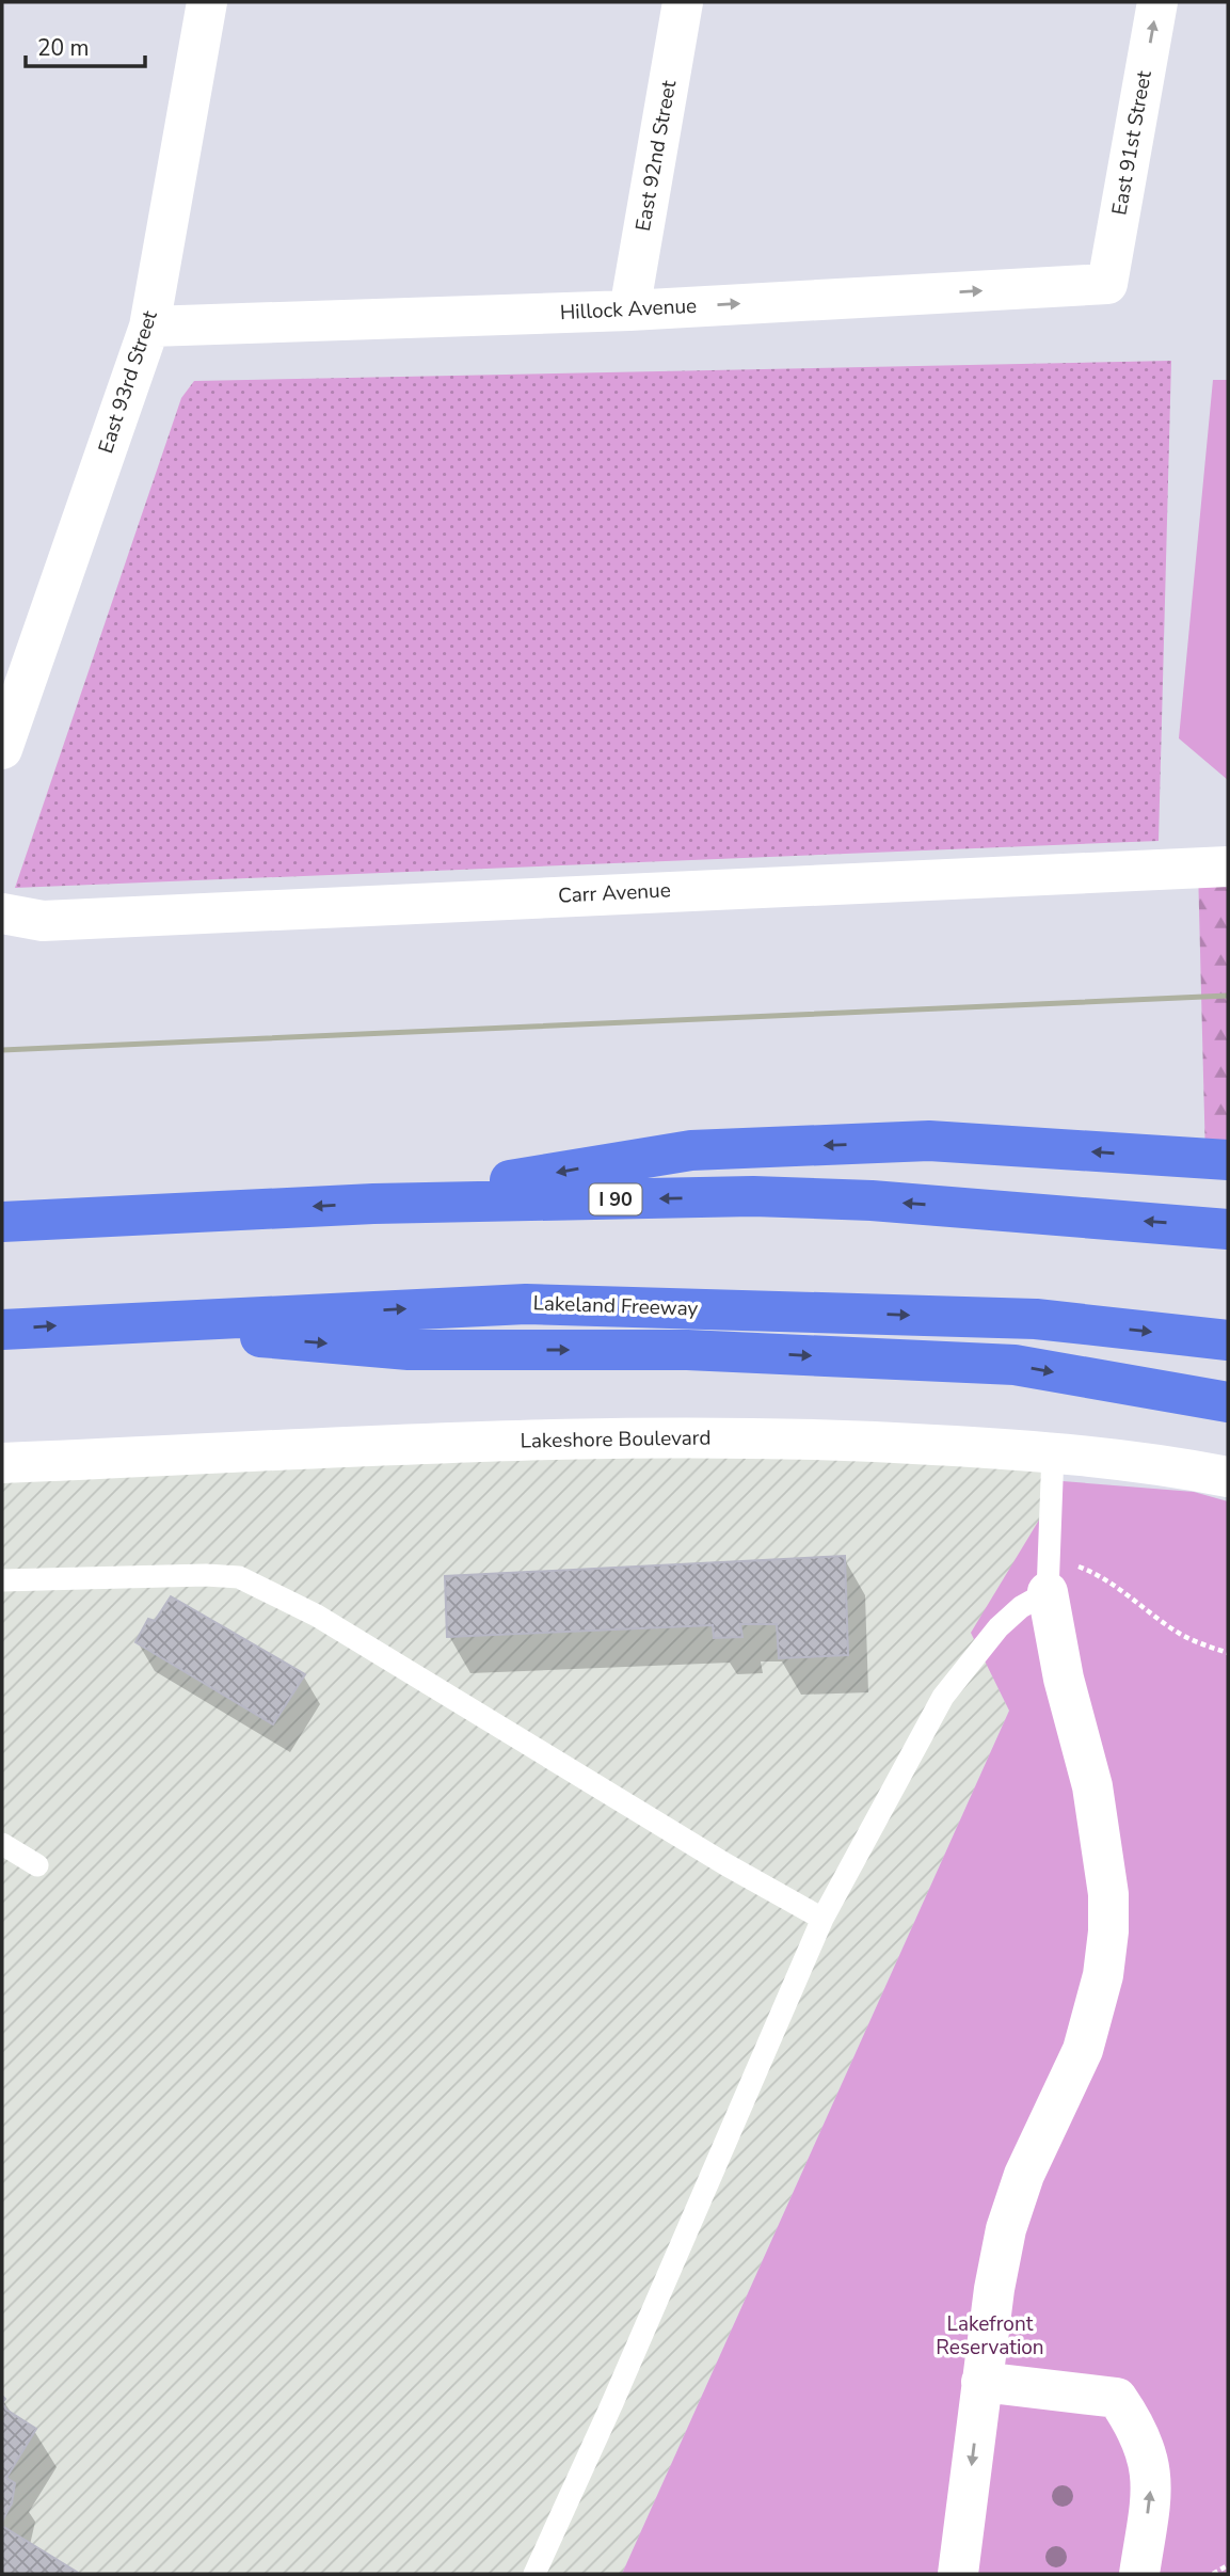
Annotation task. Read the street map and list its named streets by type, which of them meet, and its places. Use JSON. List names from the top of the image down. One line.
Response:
{"streets":{"highway":["I 90","Lakeland Freeway"],"street":["East 91st Street","East 92nd Street","Hillock Avenue","East 93rd Street","Carr Avenue","Lakeshore Boulevard"]},"crossings":[["East 91st Street","Hillock Avenue"],["East 92nd Street","Hillock Avenue"],["Hillock Avenue","East 93rd Street"]],"one_way":["East 91st Street","Hillock Avenue"],"parks":["Lakefront Reservation"],"scale_bar":"20 m"}
